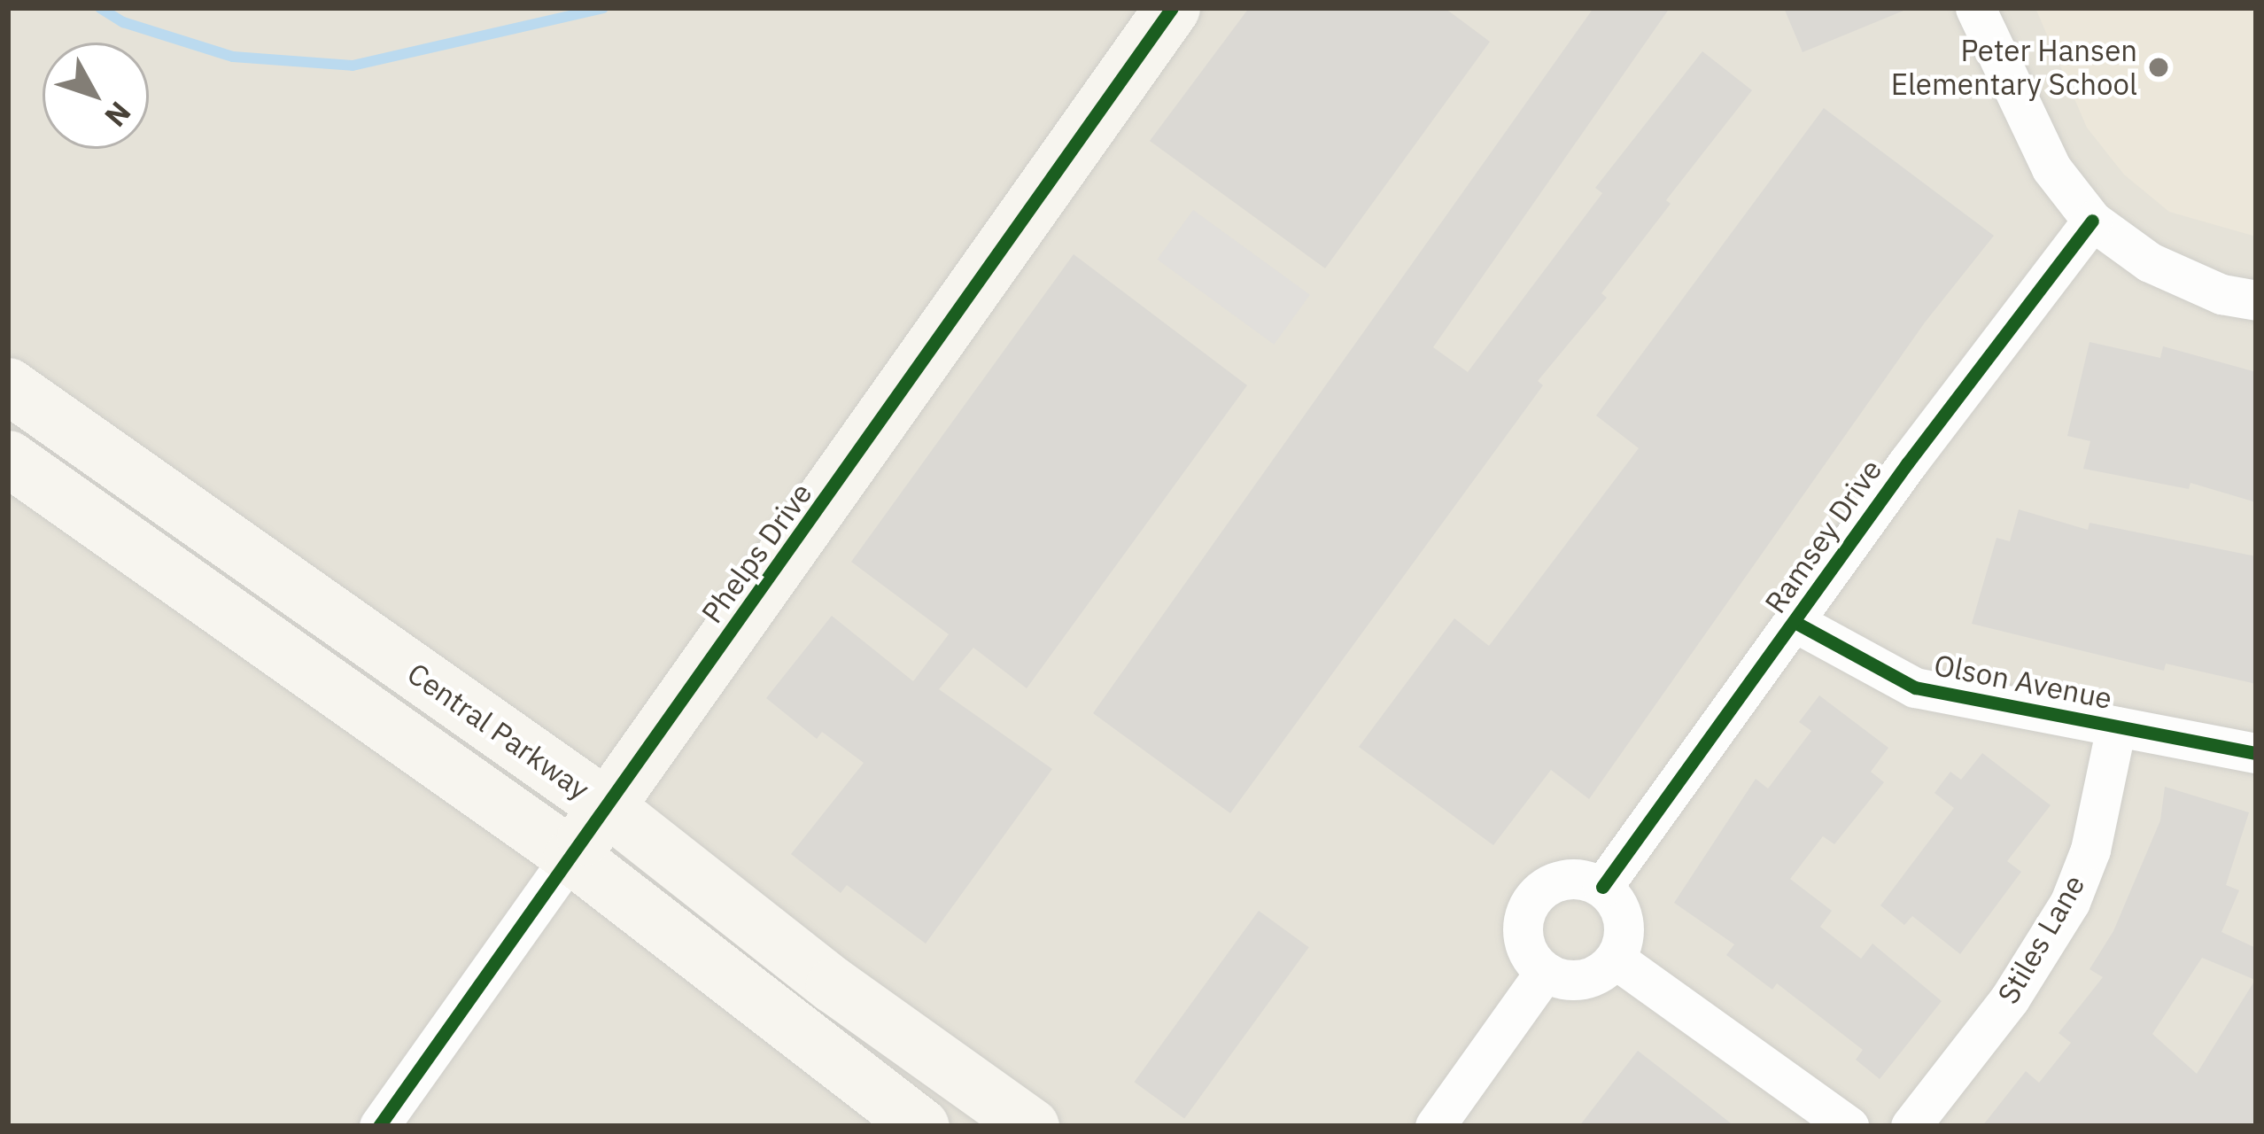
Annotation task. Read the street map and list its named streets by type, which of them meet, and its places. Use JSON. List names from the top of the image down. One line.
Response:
{"streets":{"main road":["Phelps Drive","Central Parkway"],"street":["Ramsey Drive","Olson Avenue","Stiles Lane"]},"crossings":[["Ramsey Drive","Olson Avenue"],["Phelps Drive","Central Parkway"],["Olson Avenue","Stiles Lane"]],"places":["Peter Hansen Elementary School"],"north":"bottom right"}
